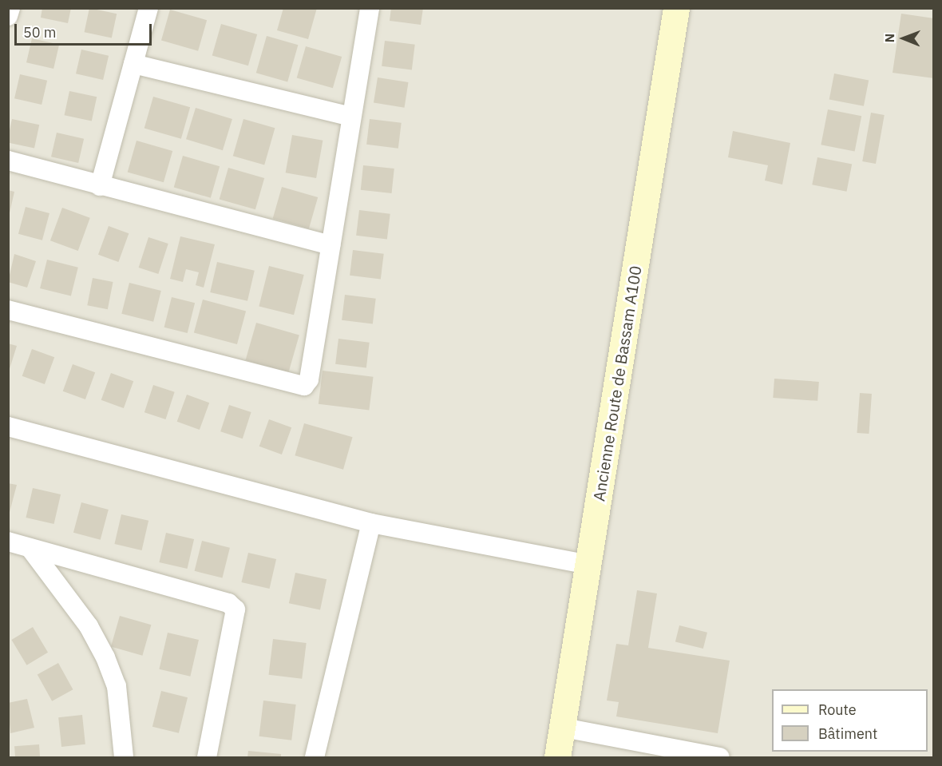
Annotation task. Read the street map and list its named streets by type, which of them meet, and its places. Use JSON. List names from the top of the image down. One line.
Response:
{"streets":{"main road":["Ancienne Route de Bassam A100"]},"legend":["Route","Bâtiment"],"scale_bar":"50 m","north":"left"}
